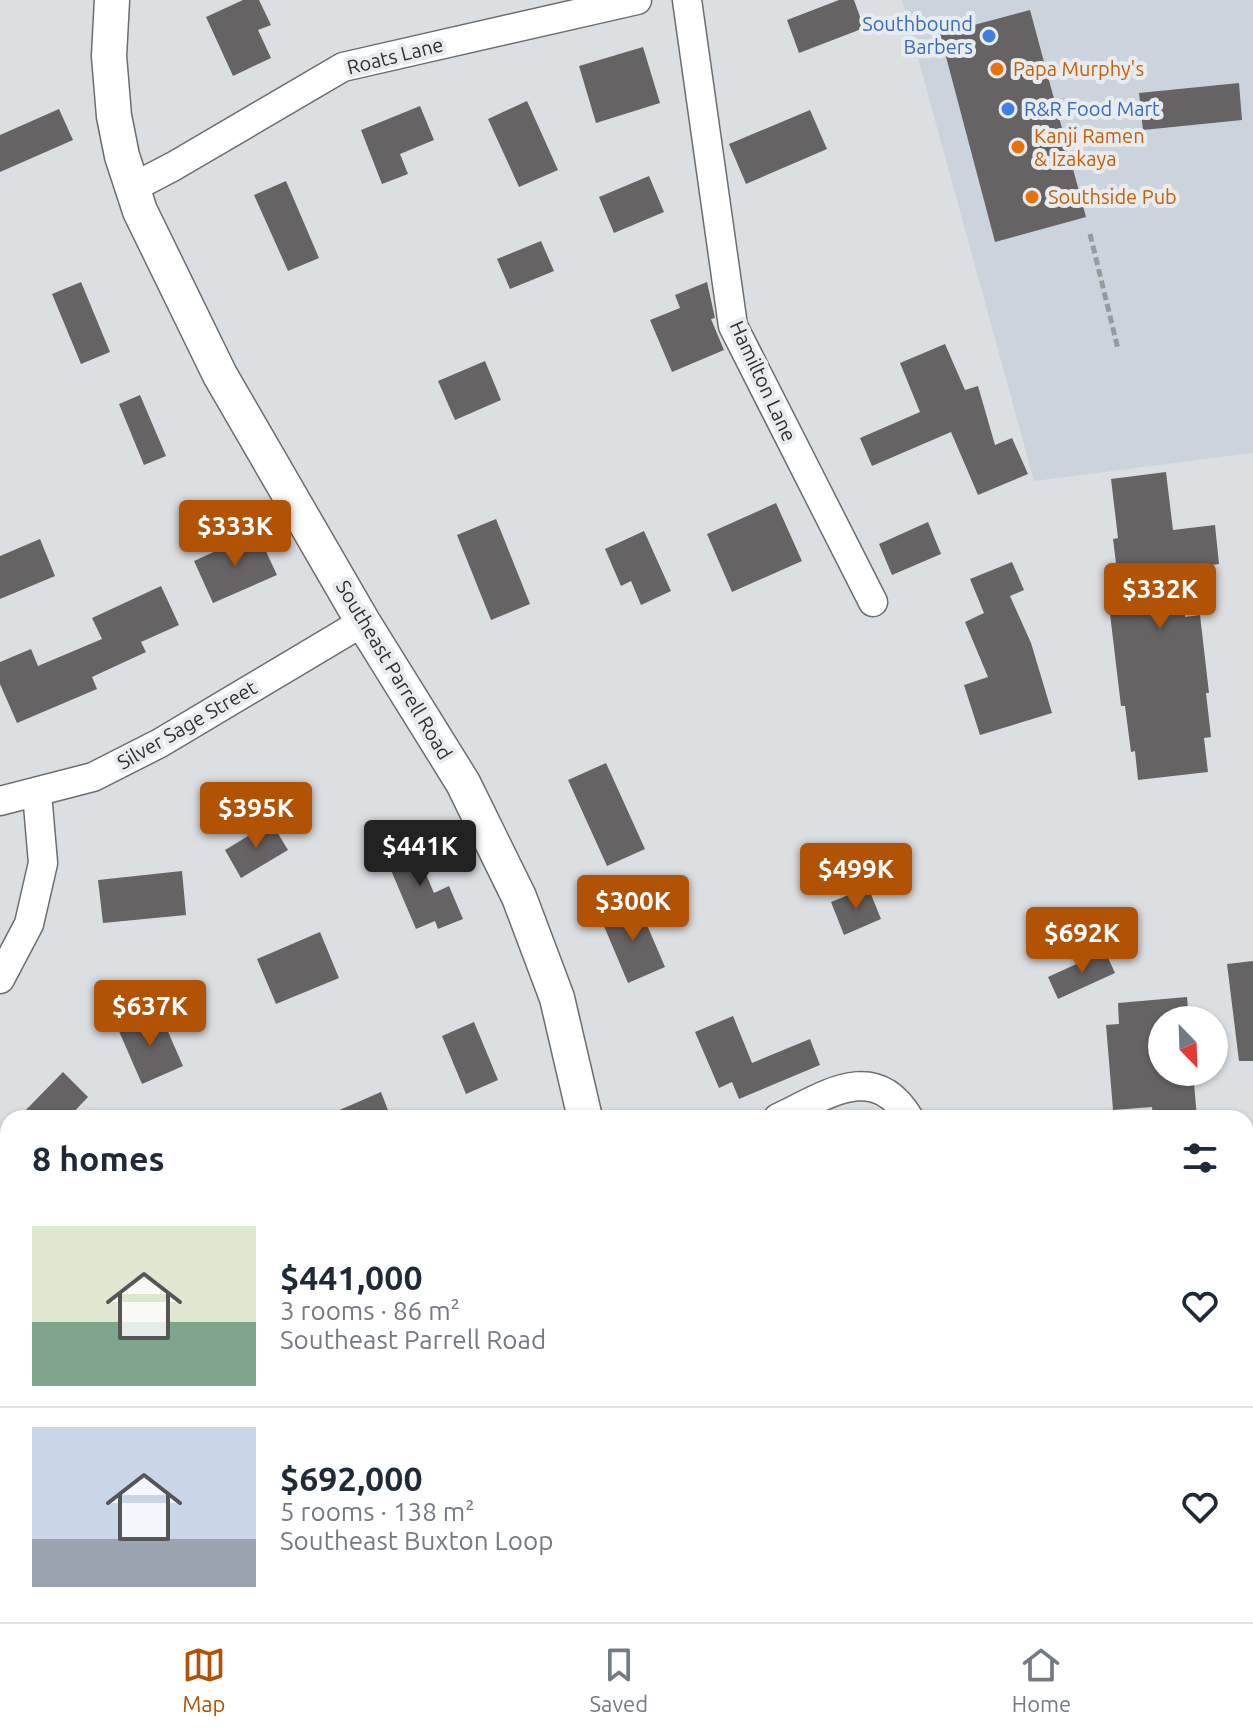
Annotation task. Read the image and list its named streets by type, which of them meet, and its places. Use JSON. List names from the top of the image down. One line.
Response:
{"streets":{"street":["Roats Lane","Hamilton Lane","Southeast Parrell Road","Silver Sage Street"]},"crossings":[["Roats Lane","Southeast Parrell Road"],["Southeast Parrell Road","Silver Sage Street"]],"places":["Southbound Barbers","Papa Murphy's","R&R Food Mart","Kanji Ramen & Izakaya","Southside Pub"],"north":"bottom right","page":{"price":["$333K","$332K","$395K","$441K","$499K","$300K","$692K","$637K"],"heading":"8 homes","list":[{"name":"$441,000","note":"3 rooms · 86 m² · Southeast Parrell Road"},{"name":"$692,000","note":"5 rooms · 138 m² · Southeast Buxton Loop"}],"tabs":["Map","Saved","Home"]}}
